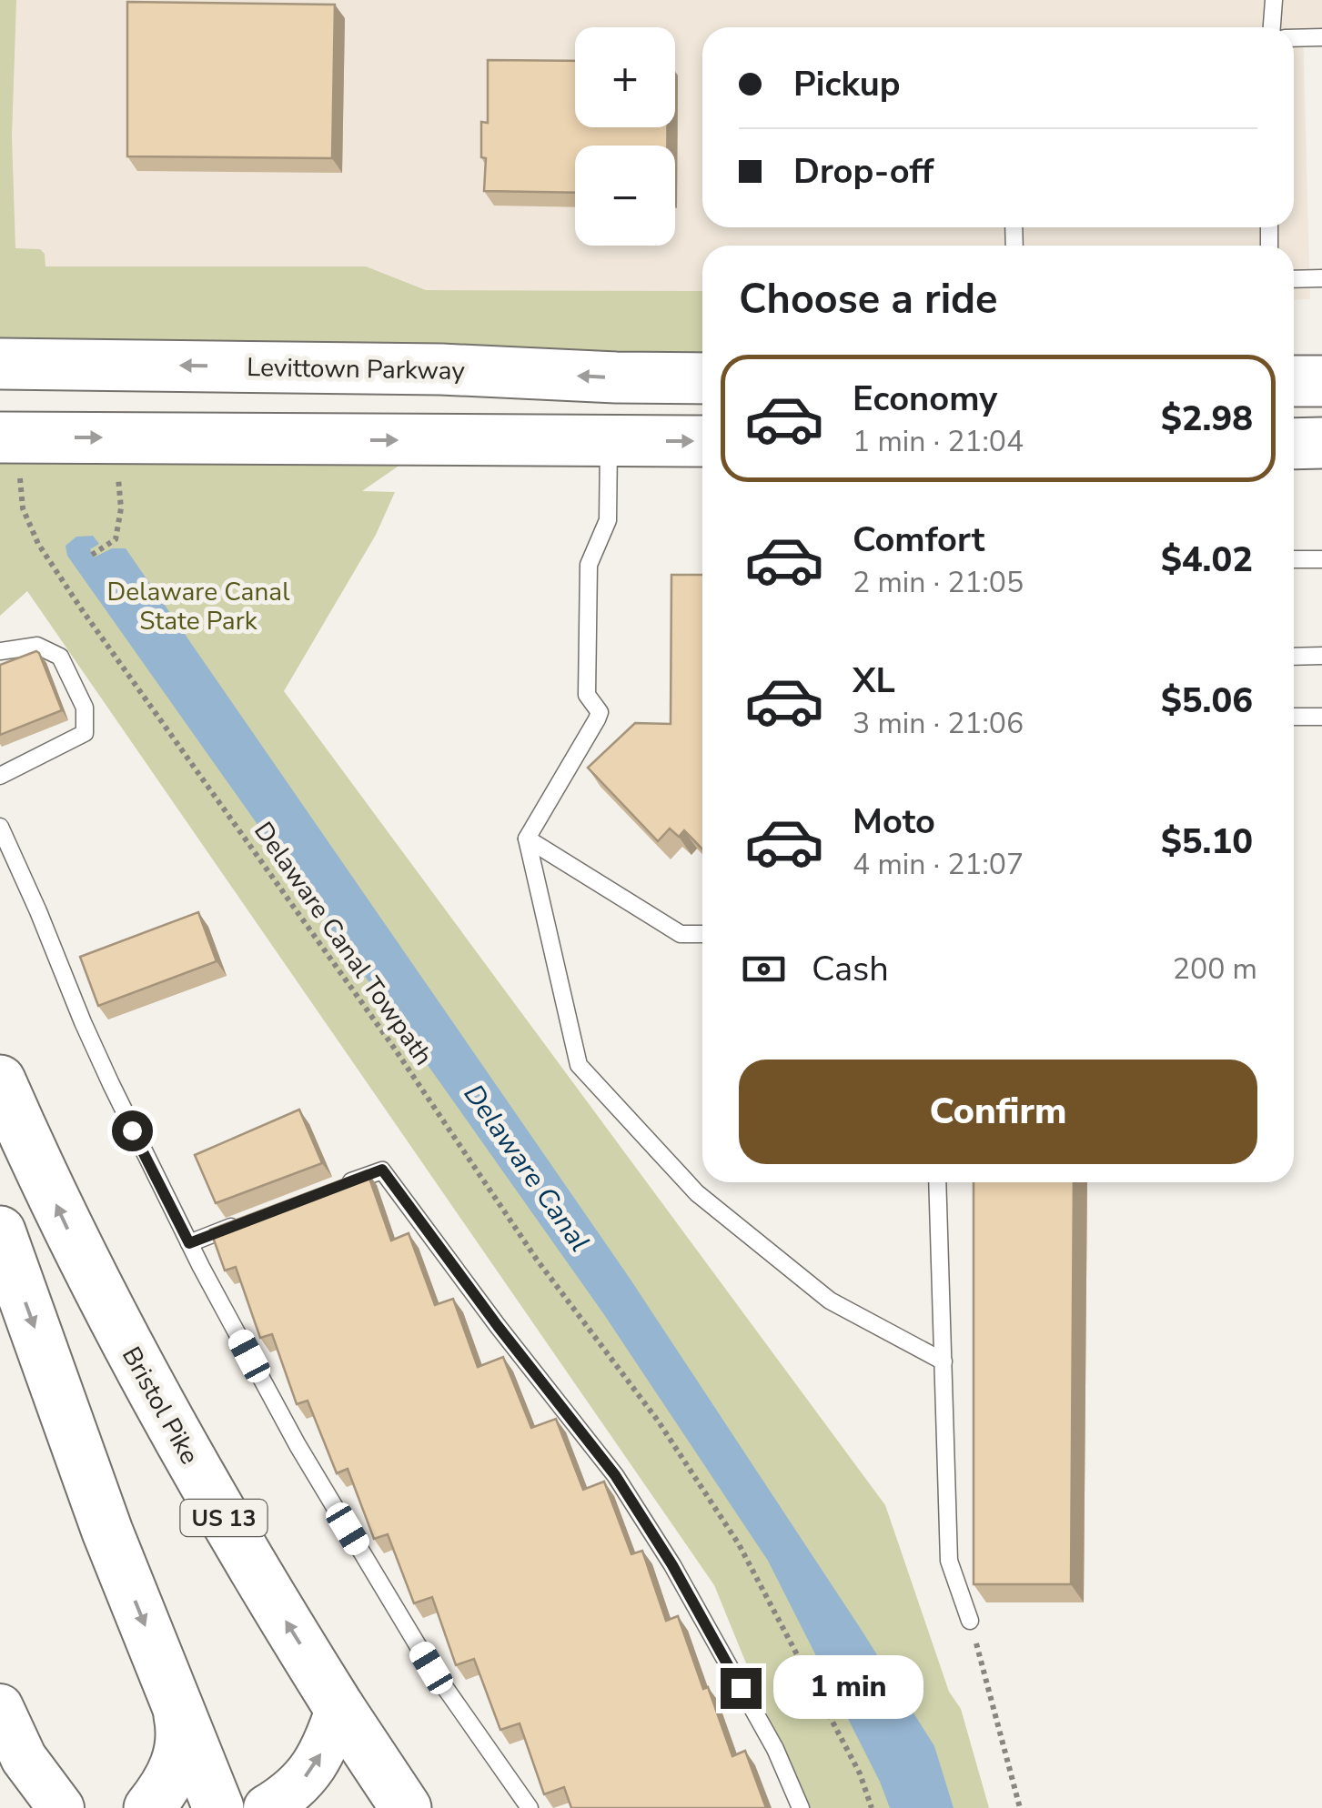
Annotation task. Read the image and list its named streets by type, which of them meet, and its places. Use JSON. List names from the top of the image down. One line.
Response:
{"streets":{"main road":["Levittown Parkway","Bristol Pike","US 13"],"path":["Delaware Canal Towpath"]},"water":["Delaware Canal"],"parks":["Delaware Canal State Park"],"page":{"map_buttons":["+","−"],"banner":["Pickup","Drop-off"],"heading":"Choose a ride","list":[{"name":"Economy","note":"1 min · 21:04","value":"$2.98"},{"name":"Comfort","note":"2 min · 21:05","value":"$4.02"},{"name":"XL","note":"3 min · 21:06","value":"$5.06"},{"name":"Moto","note":"4 min · 21:07","value":"$5.10"}],"pay":["Cash","200 m"],"buttons":"Confirm","bubble":"1 min"}}
